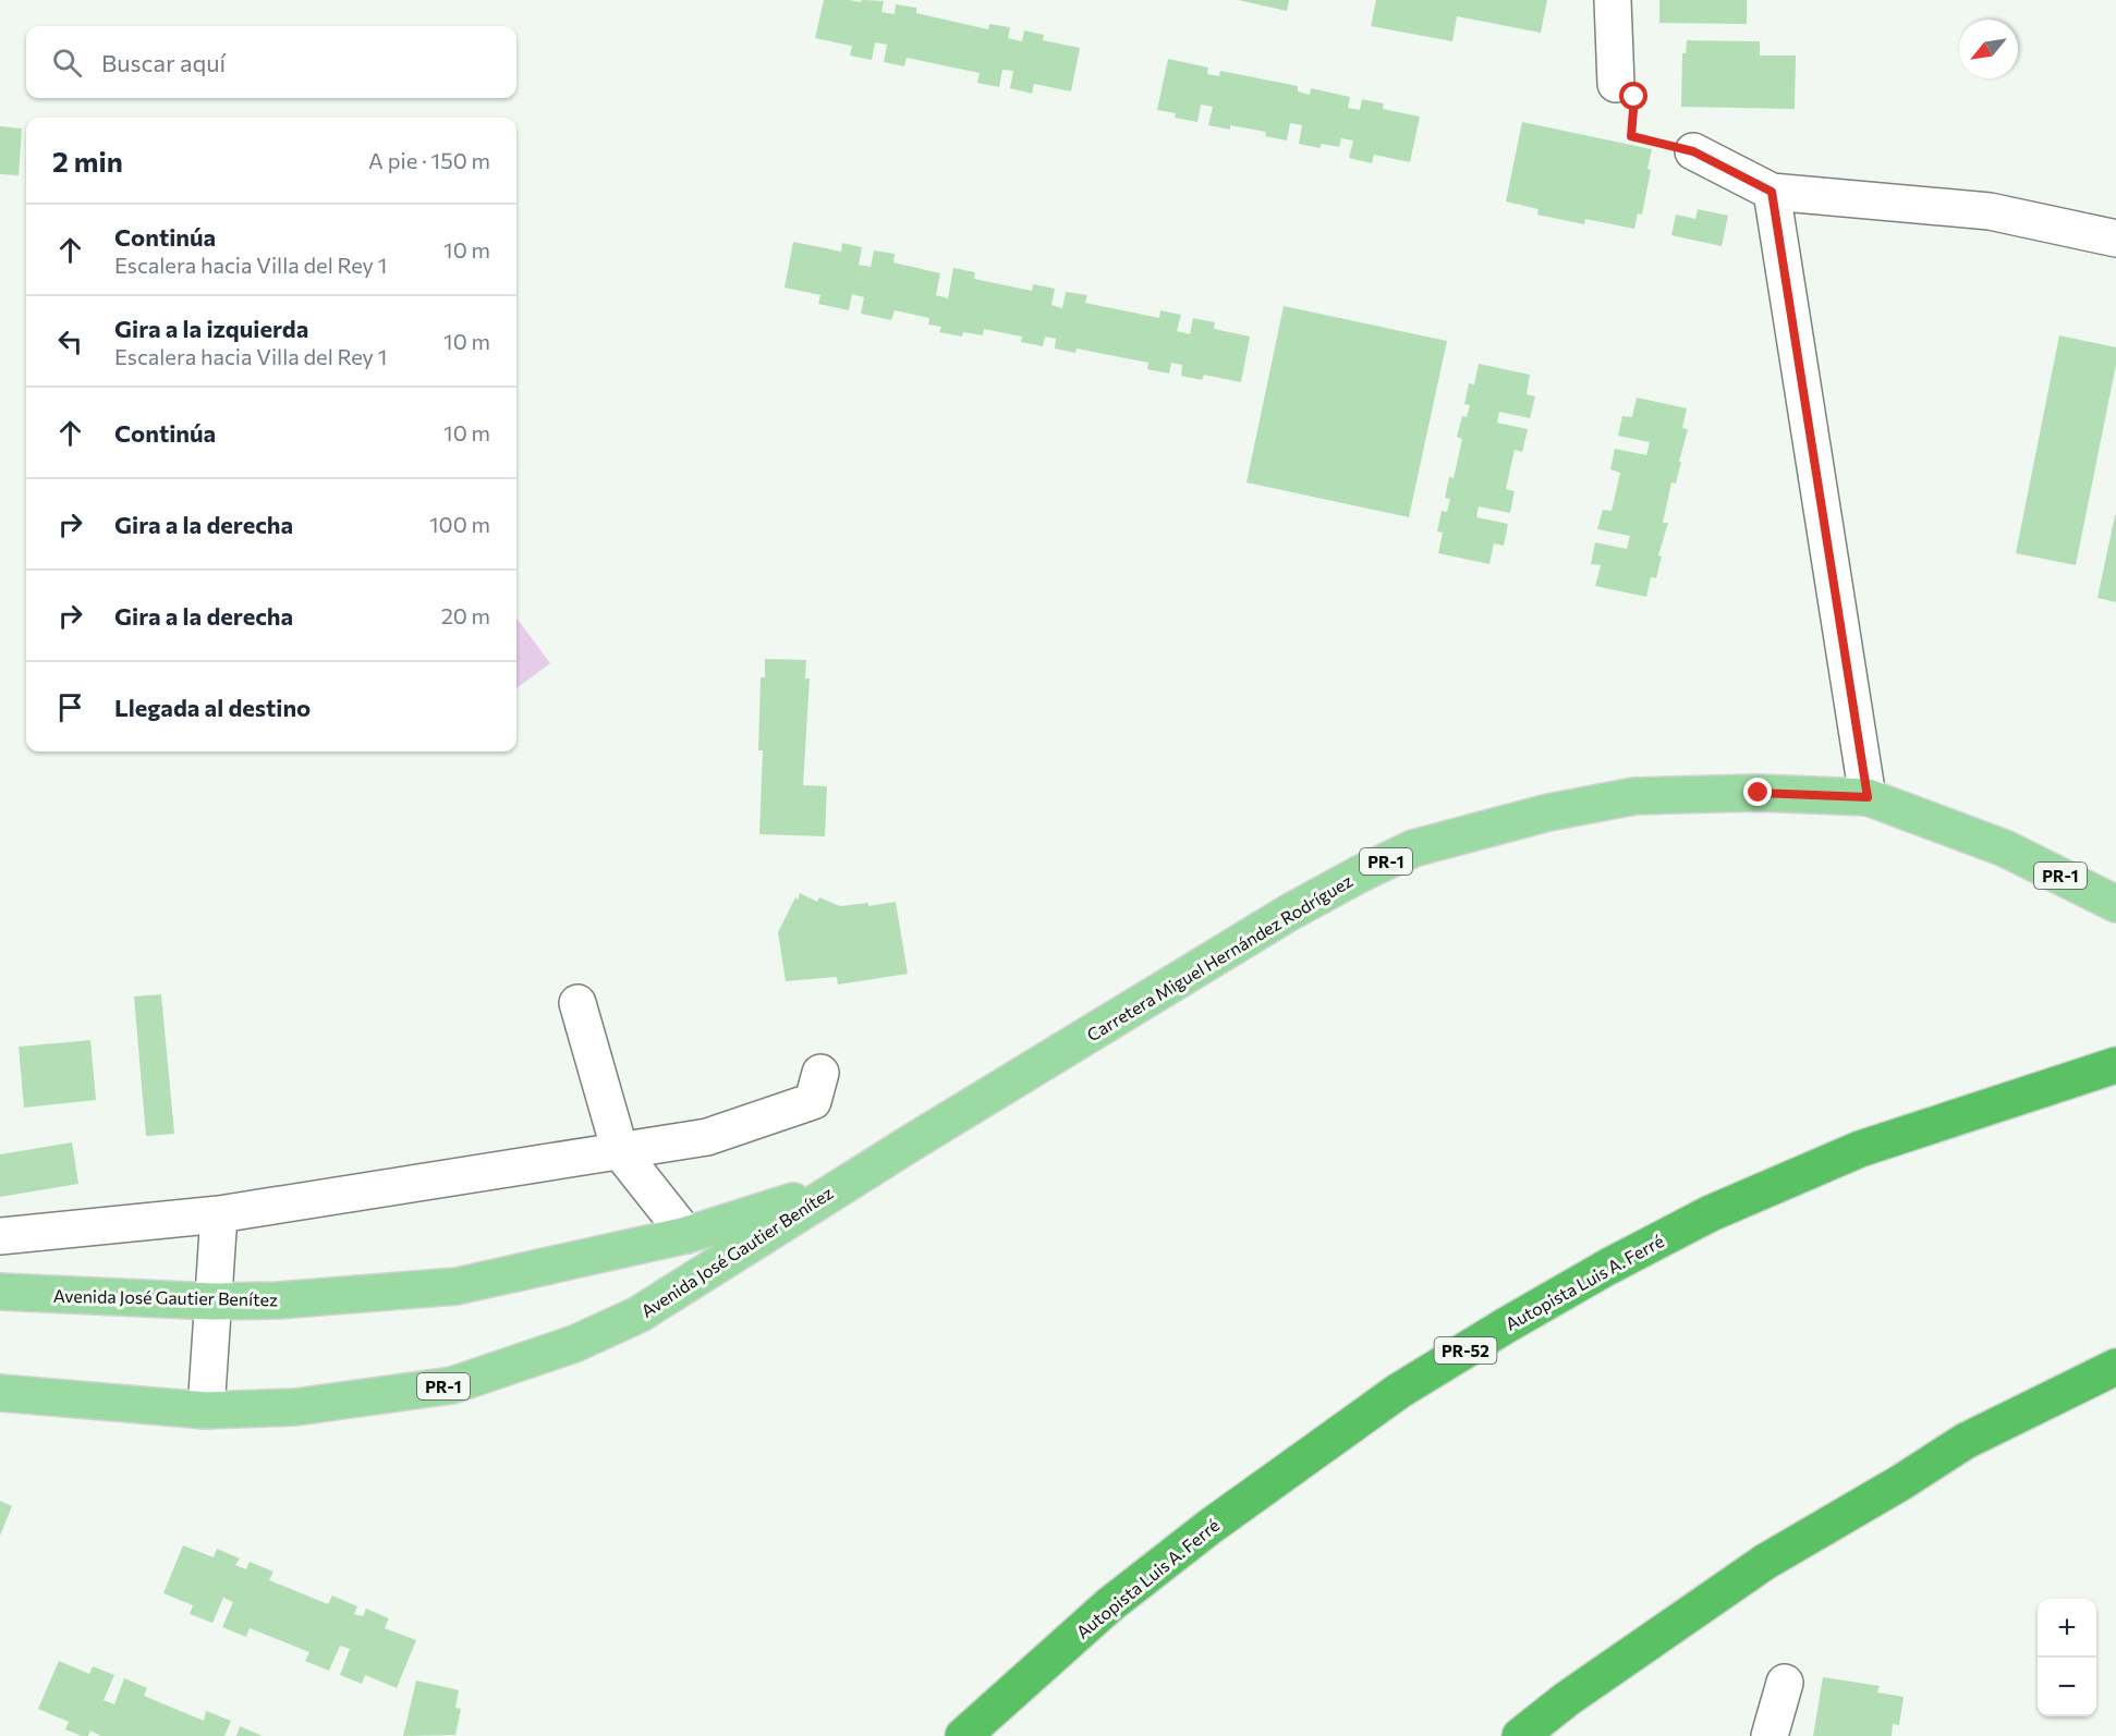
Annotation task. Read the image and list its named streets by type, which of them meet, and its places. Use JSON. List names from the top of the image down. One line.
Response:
{"streets":{"highway":["Autopista Luis A. Ferré","PR-52"],"main road":["PR-1","Carretera Miguel Hernández Rodríguez","Avenida José Gautier Benítez"]},"crossings":[["Carretera Miguel Hernández Rodríguez","Avenida José Gautier Benítez"]],"north":"bottom left","page":{"search":"Buscar aquí","heading":["2 min","A pie · 150 m"],"list":[["Continúa","Escalera hacia Villa del Rey 1","10 m"],["Gira a la izquierda","Escalera hacia Villa del Rey 1","10 m"],["Continúa","10 m"],["Gira a la derecha","100 m"],["Gira a la derecha","20 m"],"Llegada al destino"],"map_buttons":["+","−"]}}
